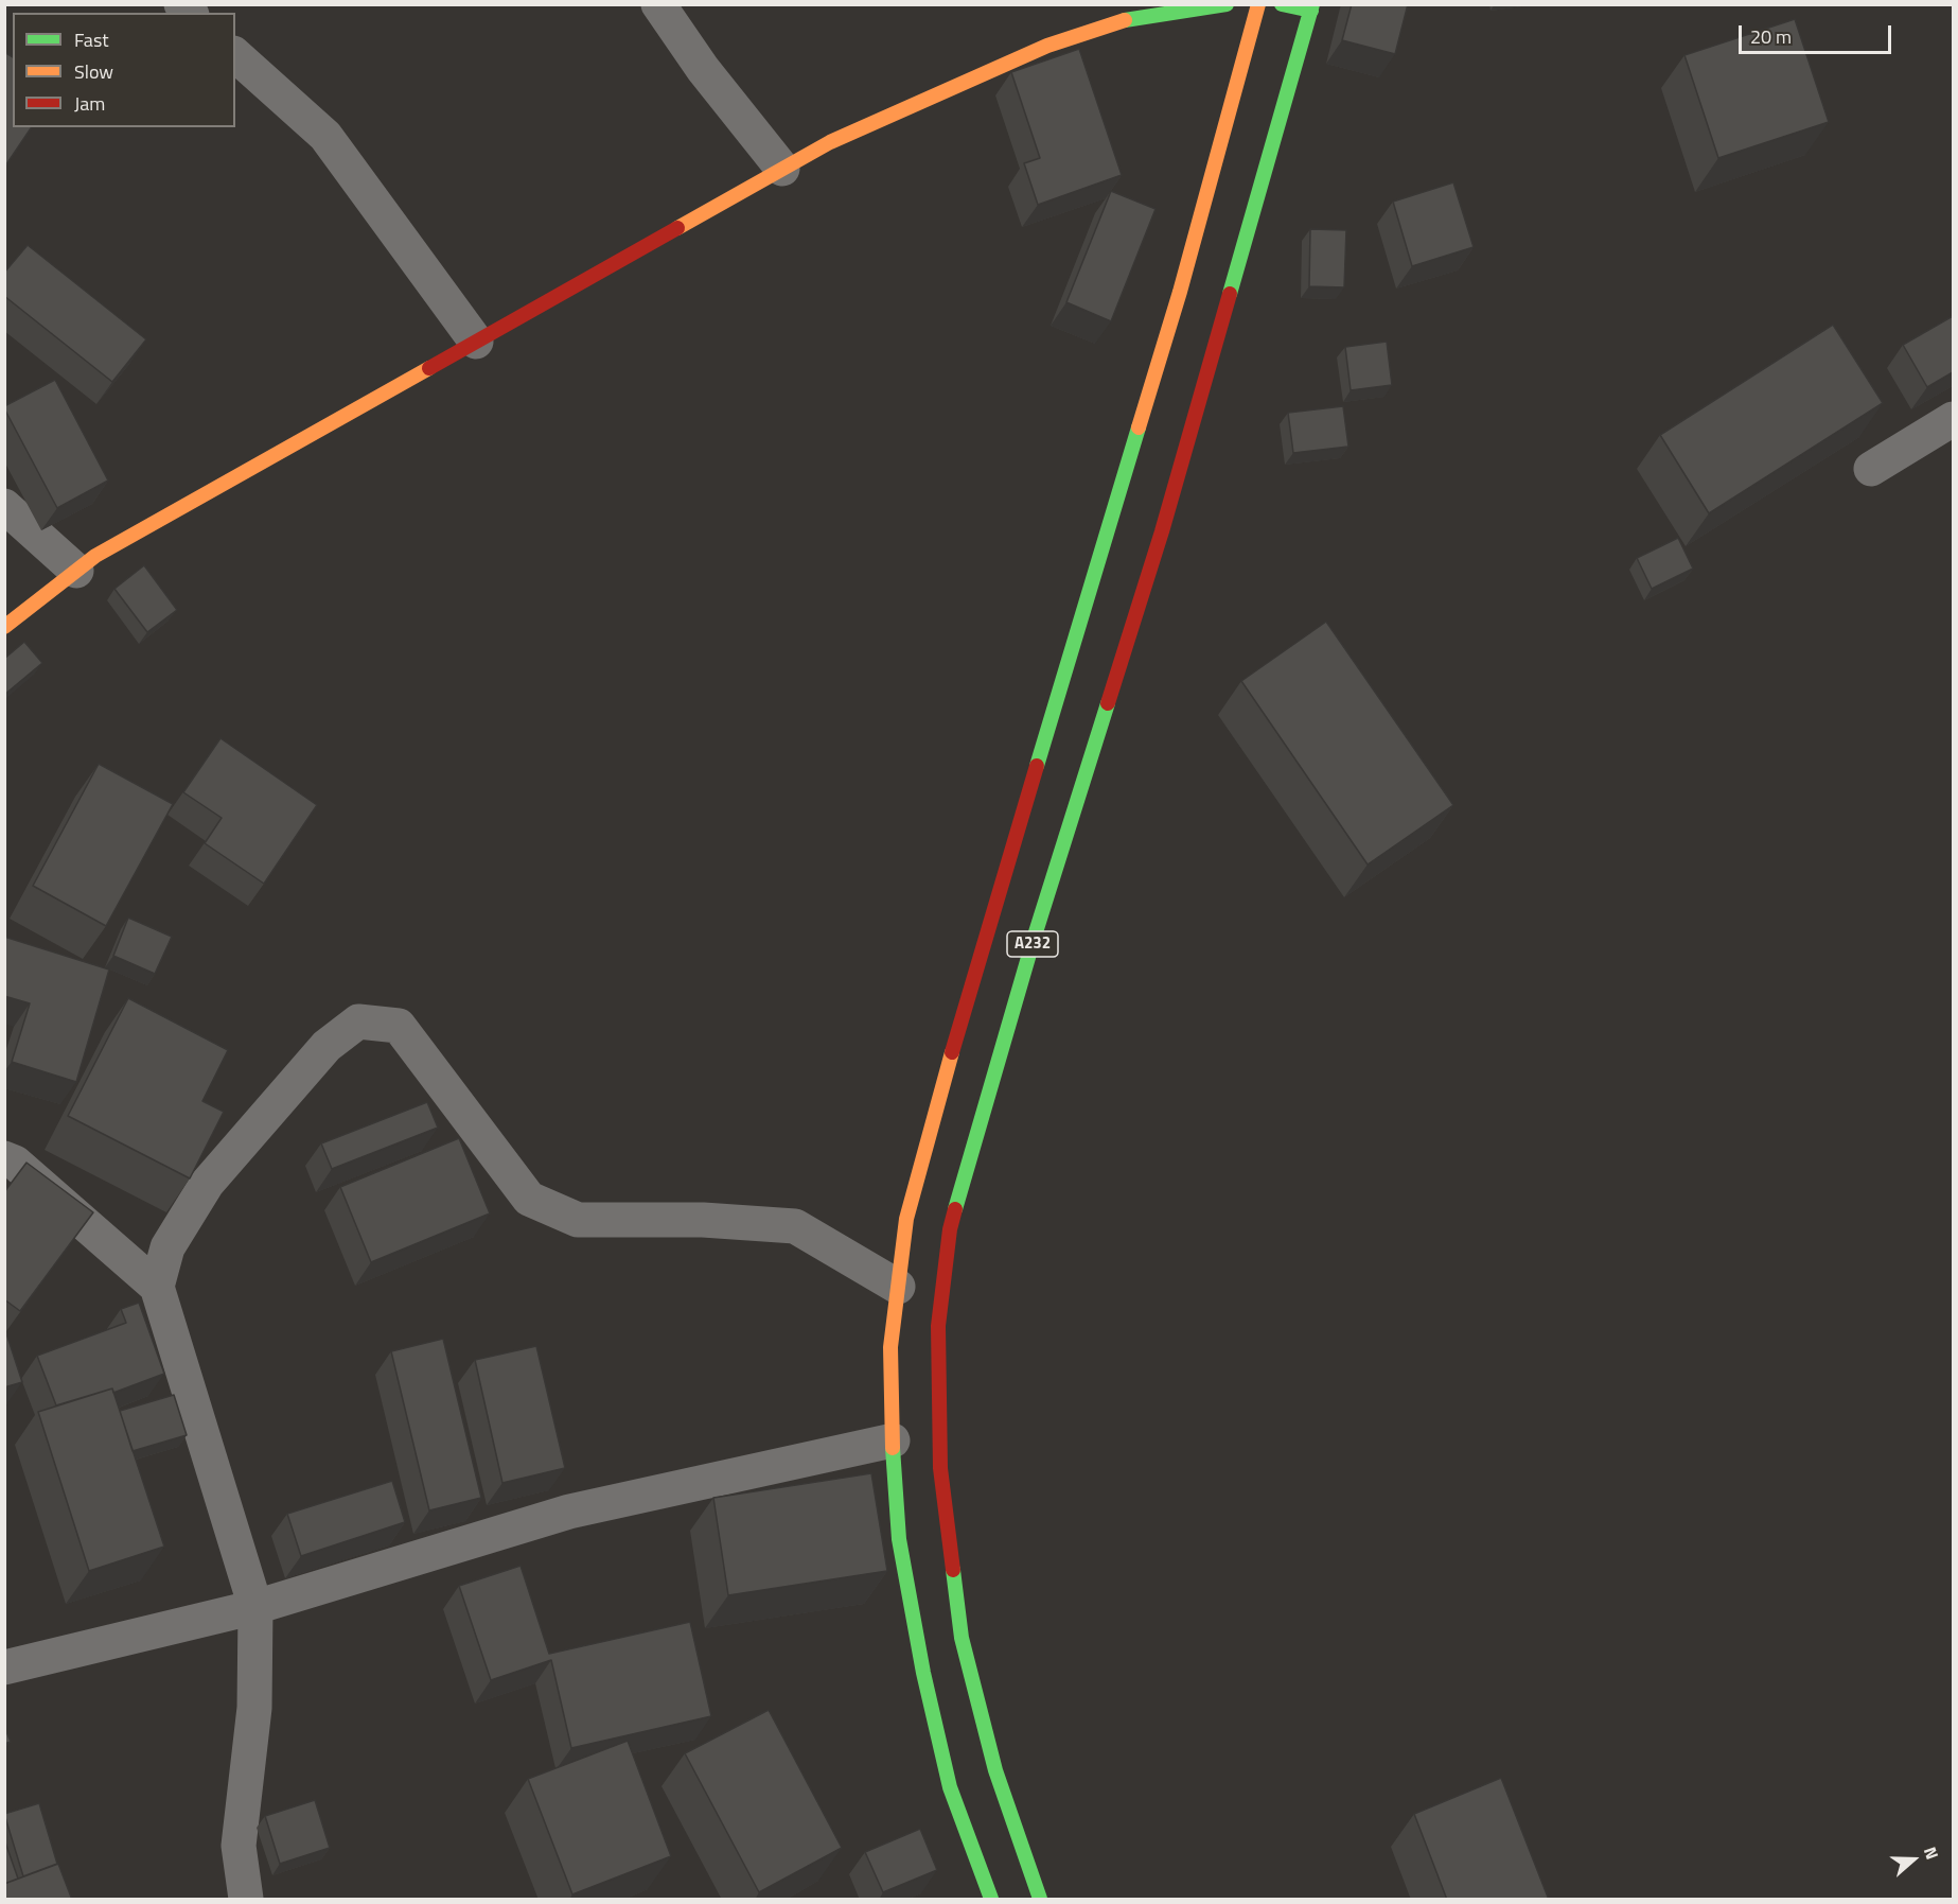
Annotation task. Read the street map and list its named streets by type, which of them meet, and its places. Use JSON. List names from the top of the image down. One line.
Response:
{"streets":{"main road":["A232"]},"legend":["Fast","Slow","Jam"],"scale_bar":"20 m","north":"right"}
